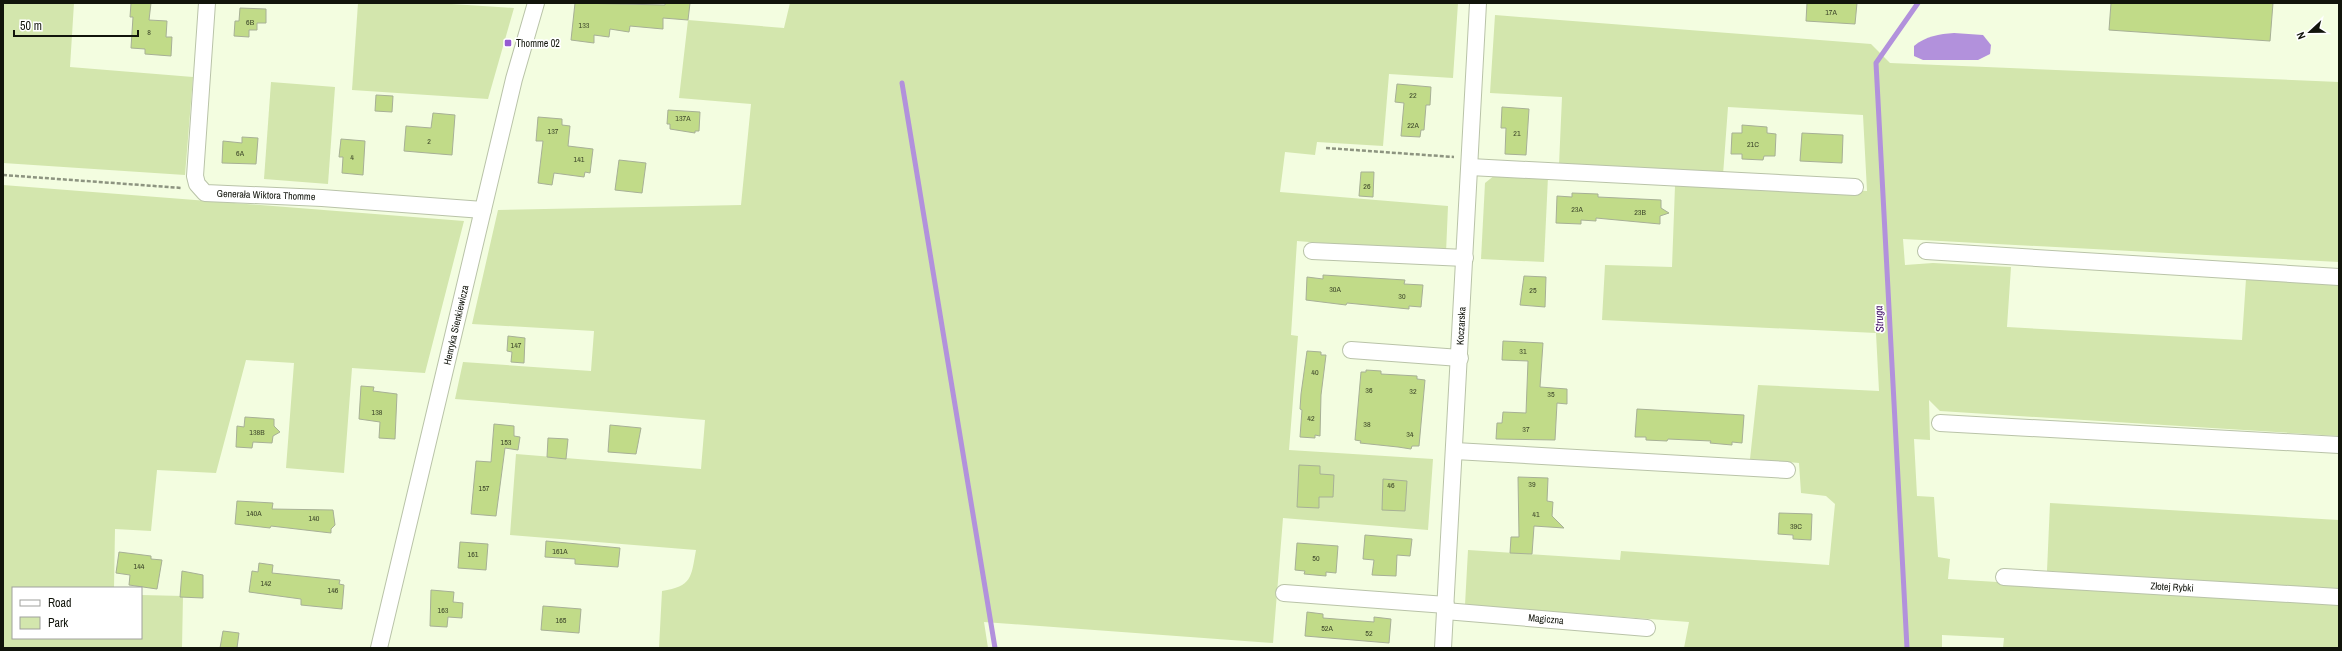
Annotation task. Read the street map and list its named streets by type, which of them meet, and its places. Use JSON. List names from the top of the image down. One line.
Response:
{"streets":{"street":["Generała Wiktora Thomme","Henryka Sienkiewicza","Koczarska","Złotej Rybki","Magiczna"]},"crossings":[["Generała Wiktora Thomme","Henryka Sienkiewicza"],["Koczarska","Magiczna"]],"water":["Struga"],"places":{"transit":["Thomme 02"]},"house_numbers":["17A","6B","133","8","22","137A","22A","137","21","2","21C","6A","4","141","26","23A","23B","30A","25","30","147","31","40","36","32","35","138","42","38","37","138B","34","153","39","46","157","140A","41","140","39C","161A","161","50","144","142","146","163","165","52A","52"],"legend":["Road","Park"],"scale_bar":"50 m","north":"left"}
